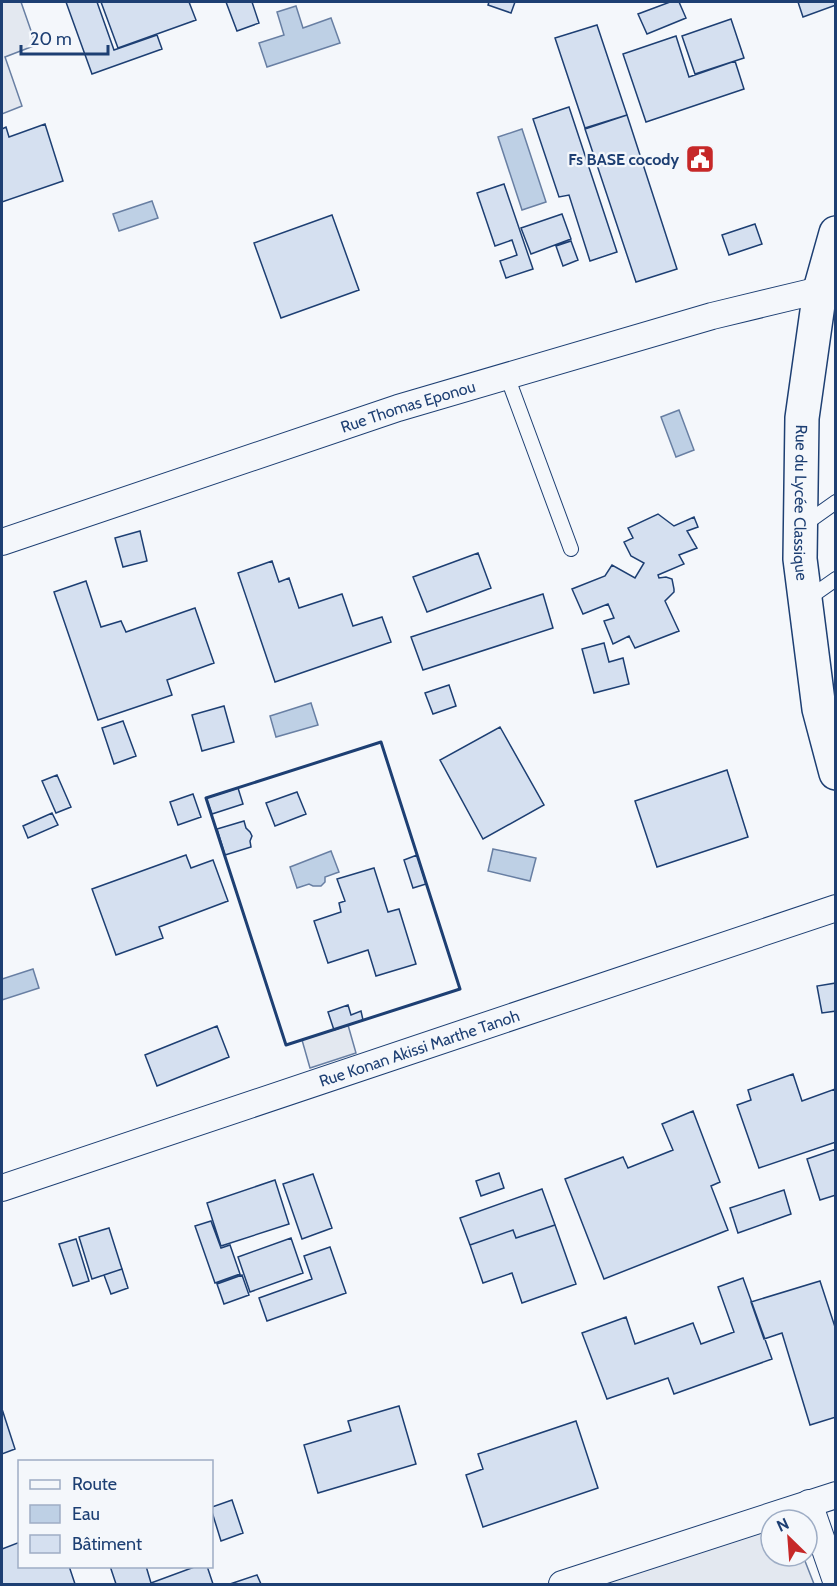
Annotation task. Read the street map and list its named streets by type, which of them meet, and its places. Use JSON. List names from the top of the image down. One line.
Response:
{"streets":{"street":["Rue Thomas Eponou","Rue du Lycée Classique","Rue Konan Akissi Marthe Tanoh"]},"crossings":[["Rue Thomas Eponou","Rue du Lycée Classique"]],"places":{"public building":["Fs BASE cocody"]},"legend":["Route","Eau","Bâtiment"],"scale_bar":"20 m","north":"top left"}
